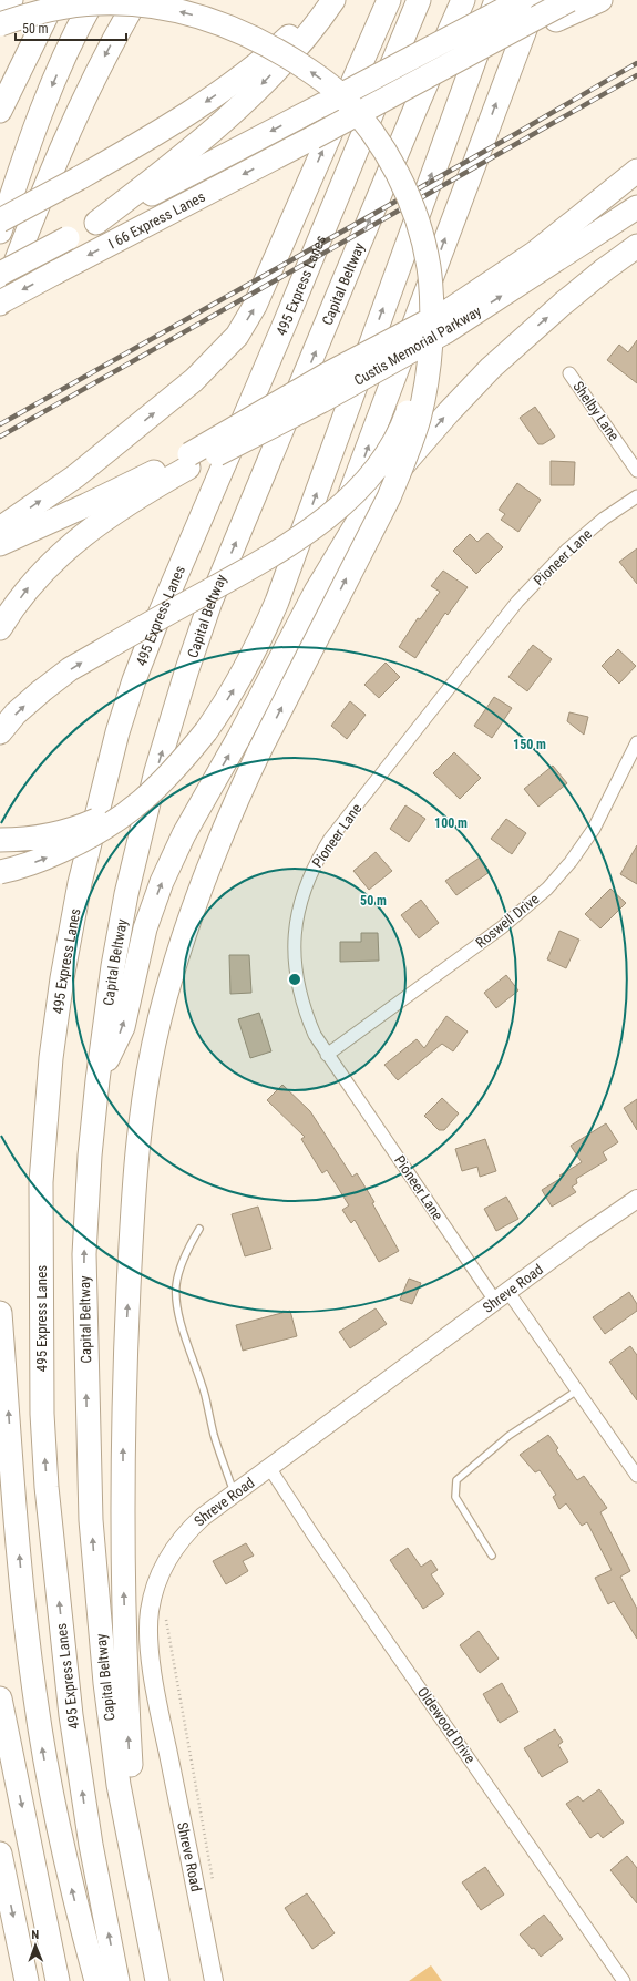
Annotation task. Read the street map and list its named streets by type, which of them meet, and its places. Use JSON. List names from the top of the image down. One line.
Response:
{"streets":{"highway":["I 66 Express Lanes","Capital Beltway","495 Express Lanes","Custis Memorial Parkway"],"main road":["Shreve Road"],"street":["Shelby Lane","Pioneer Lane","Roswell Drive","Oldewood Drive"]},"crossings":[["Pioneer Lane","Roswell Drive"],["Pioneer Lane","Shreve Road"],["Shreve Road","Oldewood Drive"]],"scale_bar":"50 m","north":"top","rings":["150 m","100 m","50 m"]}
